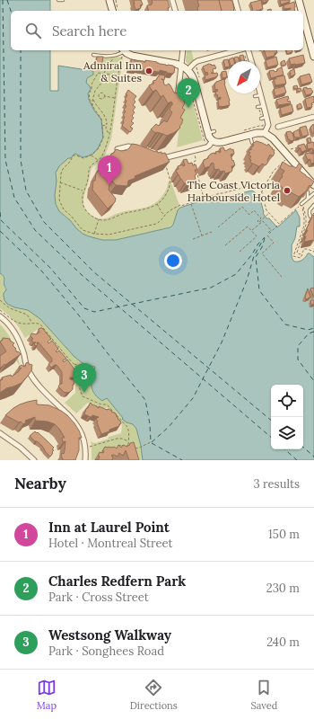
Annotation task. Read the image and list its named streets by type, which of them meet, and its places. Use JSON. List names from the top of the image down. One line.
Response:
{"places":["Admiral Inn & Suites","The Coast Victoria Harbourside Hotel"],"north":"bottom left","page":{"search":"Search here","pins":["2","1","3"],"heading":["Nearby","3 results"],"list":[{"mark":"1","name":"Inn at Laurel Point","note":"Hotel · Montreal Street","value":"150 m"},{"mark":"2","name":"Charles Redfern Park","note":"Park · Cross Street","value":"230 m"},{"mark":"3","name":"Westsong Walkway","note":"Park · Songhees Road","value":"240 m"}],"nav":["Map","Directions","Saved"]}}
